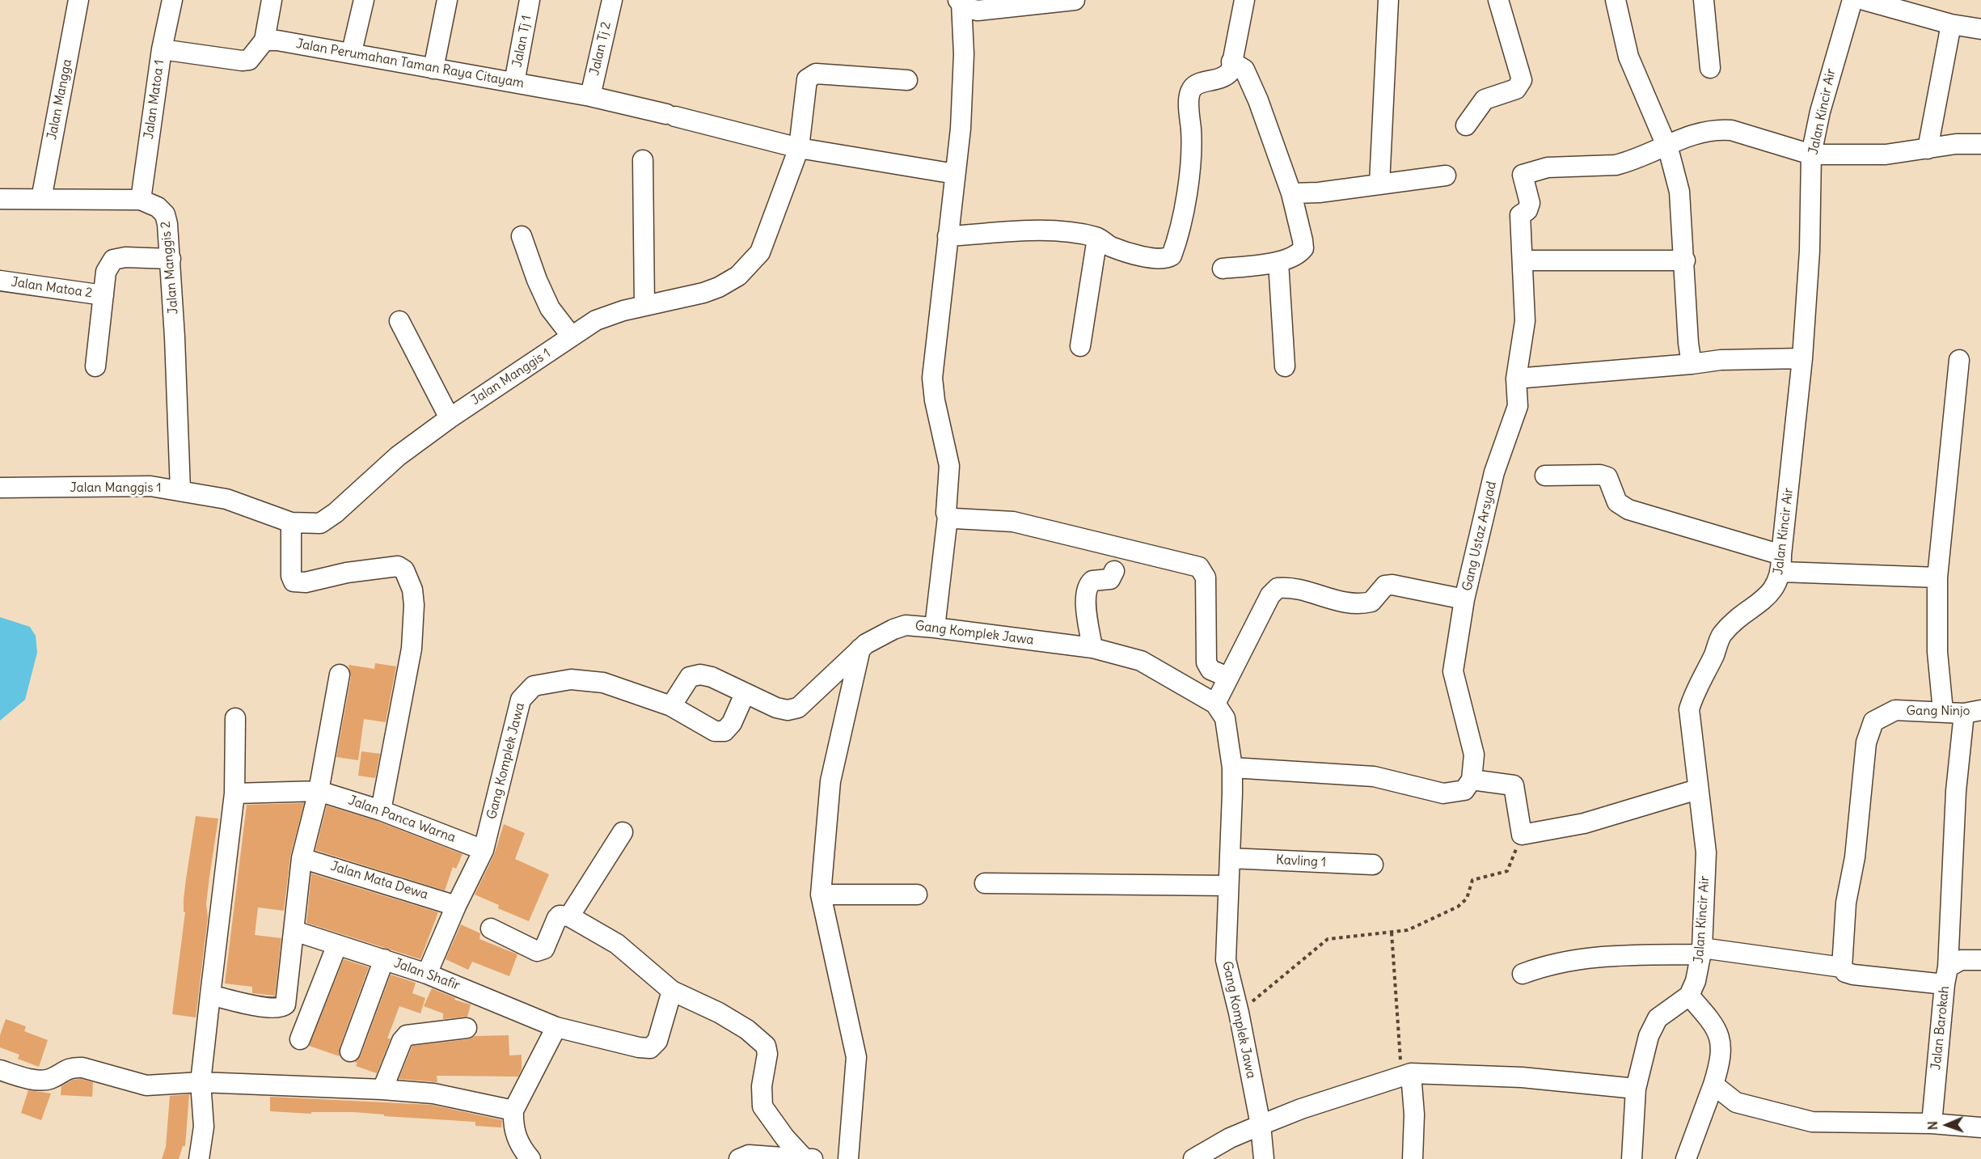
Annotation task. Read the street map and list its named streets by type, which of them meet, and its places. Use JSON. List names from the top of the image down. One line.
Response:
{"streets":{"street":["Jalan Tj 1","Jalan Tj 2","Jalan Perumahan Taman Raya Citayam","Jalan Mangga","Jalan Matoa 1","Jalan Kincir Air","Jalan Manggis 2","Jalan Matoa 2","Jalan Manggis 1","Gang Ustaz Arsyad","Gang Komplek Jawa","Gang Ninjo","Jalan Panca Warna","Kavling 1","Jalan Mata Dewa","Jalan Shafir","Jalan Barokah"]},"crossings":[["Jalan Tj 1","Jalan Perumahan Taman Raya Citayam"],["Jalan Tj 2","Jalan Perumahan Taman Raya Citayam"],["Jalan Perumahan Taman Raya Citayam","Jalan Manggis 1"],["Jalan Mangga","Jalan Manggis 2"],["Jalan Matoa 1","Jalan Manggis 2"],["Jalan Manggis 2","Jalan Manggis 1"],["Gang Komplek Jawa","Jalan Panca Warna"],["Gang Komplek Jawa","Kavling 1"],["Gang Komplek Jawa","Jalan Mata Dewa"],["Gang Komplek Jawa","Jalan Shafir"]],"north":"left"}
